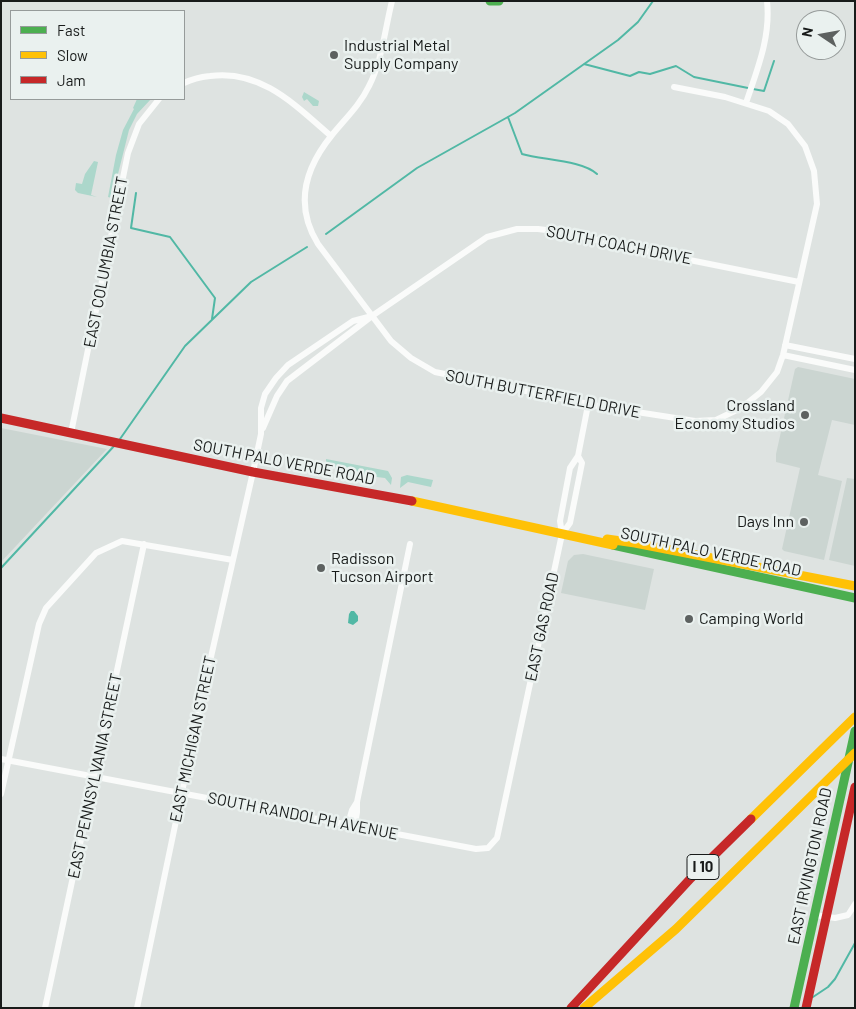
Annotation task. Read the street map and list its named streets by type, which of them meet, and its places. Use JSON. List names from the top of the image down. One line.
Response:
{"streets":{"main road":["SOUTH PALO VERDE ROAD","EAST IRVINGTON ROAD","I 10"],"street":["SOUTH COACH DRIVE","EAST COLUMBIA STREET","SOUTH BUTTERFIELD DRIVE","EAST GAS ROAD","EAST MICHIGAN STREET","EAST PENNSYLVANIA STREET","SOUTH RANDOLPH AVENUE"]},"crossings":[["SOUTH COACH DRIVE","SOUTH BUTTERFIELD DRIVE"],["SOUTH COACH DRIVE","SOUTH PALO VERDE ROAD"],["SOUTH COACH DRIVE","EAST MICHIGAN STREET"],["EAST COLUMBIA STREET","SOUTH PALO VERDE ROAD"],["SOUTH BUTTERFIELD DRIVE","EAST GAS ROAD"],["SOUTH PALO VERDE ROAD","EAST GAS ROAD"],["SOUTH PALO VERDE ROAD","EAST MICHIGAN STREET"],["EAST GAS ROAD","SOUTH RANDOLPH AVENUE"],["EAST MICHIGAN STREET","SOUTH RANDOLPH AVENUE"],["EAST PENNSYLVANIA STREET","SOUTH RANDOLPH AVENUE"]],"places":["Industrial Metal Supply Company","Crossland Economy Studios","Days Inn","Radisson Tucson Airport","Camping World"],"legend":["Fast","Slow","Jam"],"north":"left"}
